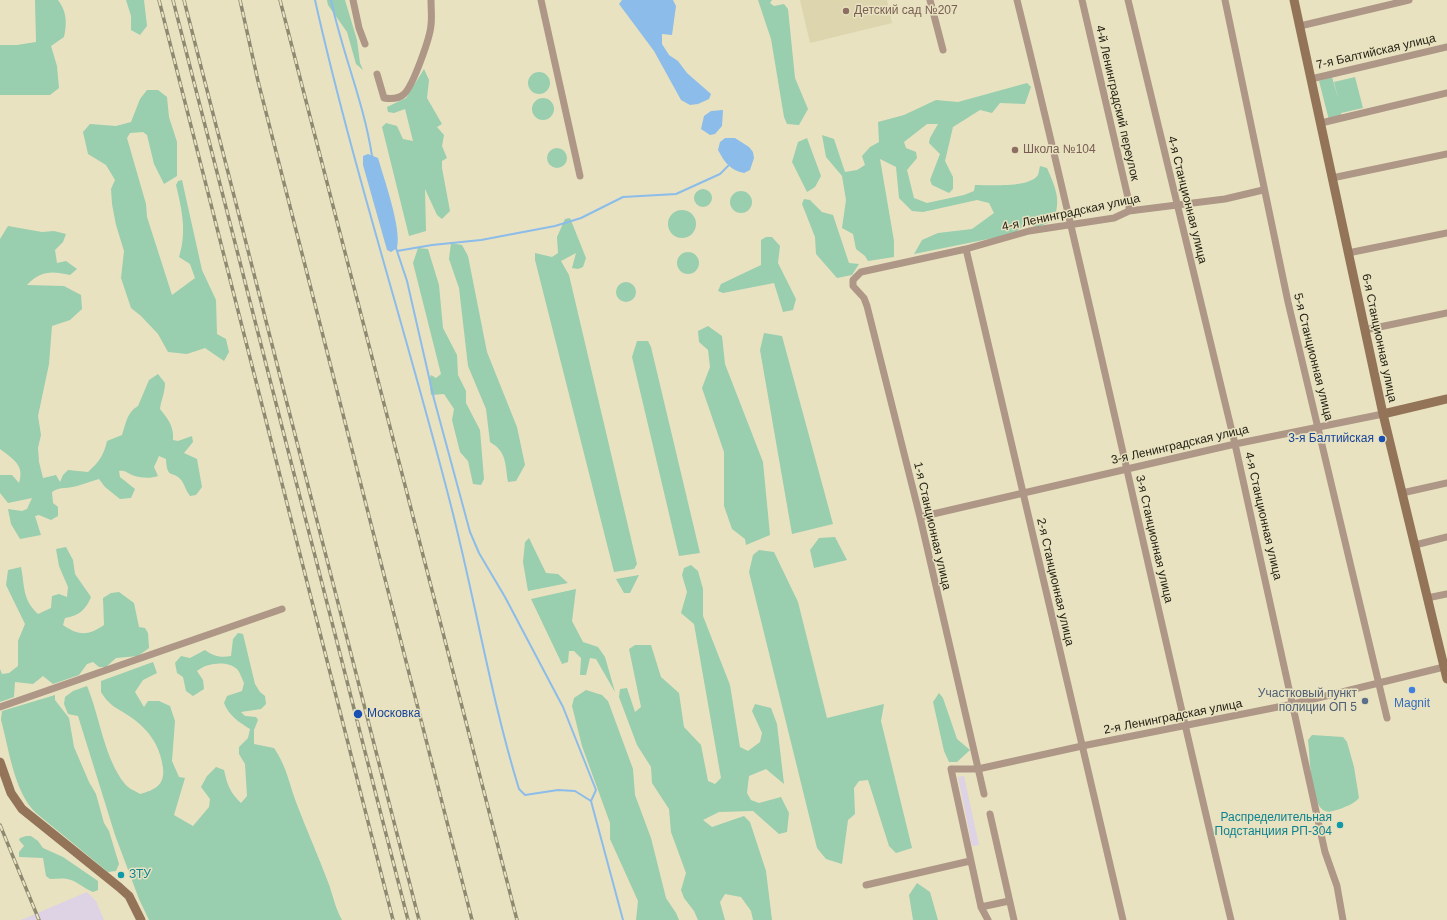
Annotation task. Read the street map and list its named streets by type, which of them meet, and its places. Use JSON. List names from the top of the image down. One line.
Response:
{"streets":{"main road":["6-я Станционная улица","3-я Ленинградская улица"],"street":["7-я Балтийская улица","4-й Ленинградский переулок","4-я Станционная улица","4-я Ленинградская улица","5-я Станционная улица","1-я Станционная улица","3-я Станционная улица","2-я Станционная улица","2-я Ленинградская улица"]},"crossings":[["7-я Балтийская улица","6-я Станционная улица"],["4-й Ленинградский переулок","4-я Ленинградская улица"],["4-я Станционная улица","4-я Ленинградская улица"],["4-я Станционная улица","3-я Ленинградская улица"],["4-я Станционная улица","2-я Ленинградская улица"],["4-я Ленинградская улица","5-я Станционная улица"],["4-я Ленинградская улица","1-я Станционная улица"],["4-я Ленинградская улица","3-я Станционная улица"],["4-я Ленинградская улица","2-я Станционная улица"],["6-я Станционная улица","3-я Ленинградская улица"],["6-я Станционная улица","2-я Ленинградская улица"],["5-я Станционная улица","3-я Ленинградская улица"],["5-я Станционная улица","2-я Ленинградская улица"],["3-я Ленинградская улица","1-я Станционная улица"],["3-я Ленинградская улица","3-я Станционная улица"],["3-я Ленинградская улица","2-я Станционная улица"],["1-я Станционная улица","2-я Ленинградская улица"],["3-я Станционная улица","2-я Ленинградская улица"],["2-я Станционная улица","2-я Ленинградская улица"]],"places":["Детский сад №207","Школа №104","3-я Балтийская","Magnit","Участковый пункт полиции ОП 5","Московка","Распределительная Подстанциия РП-304","ЗТУ"]}
